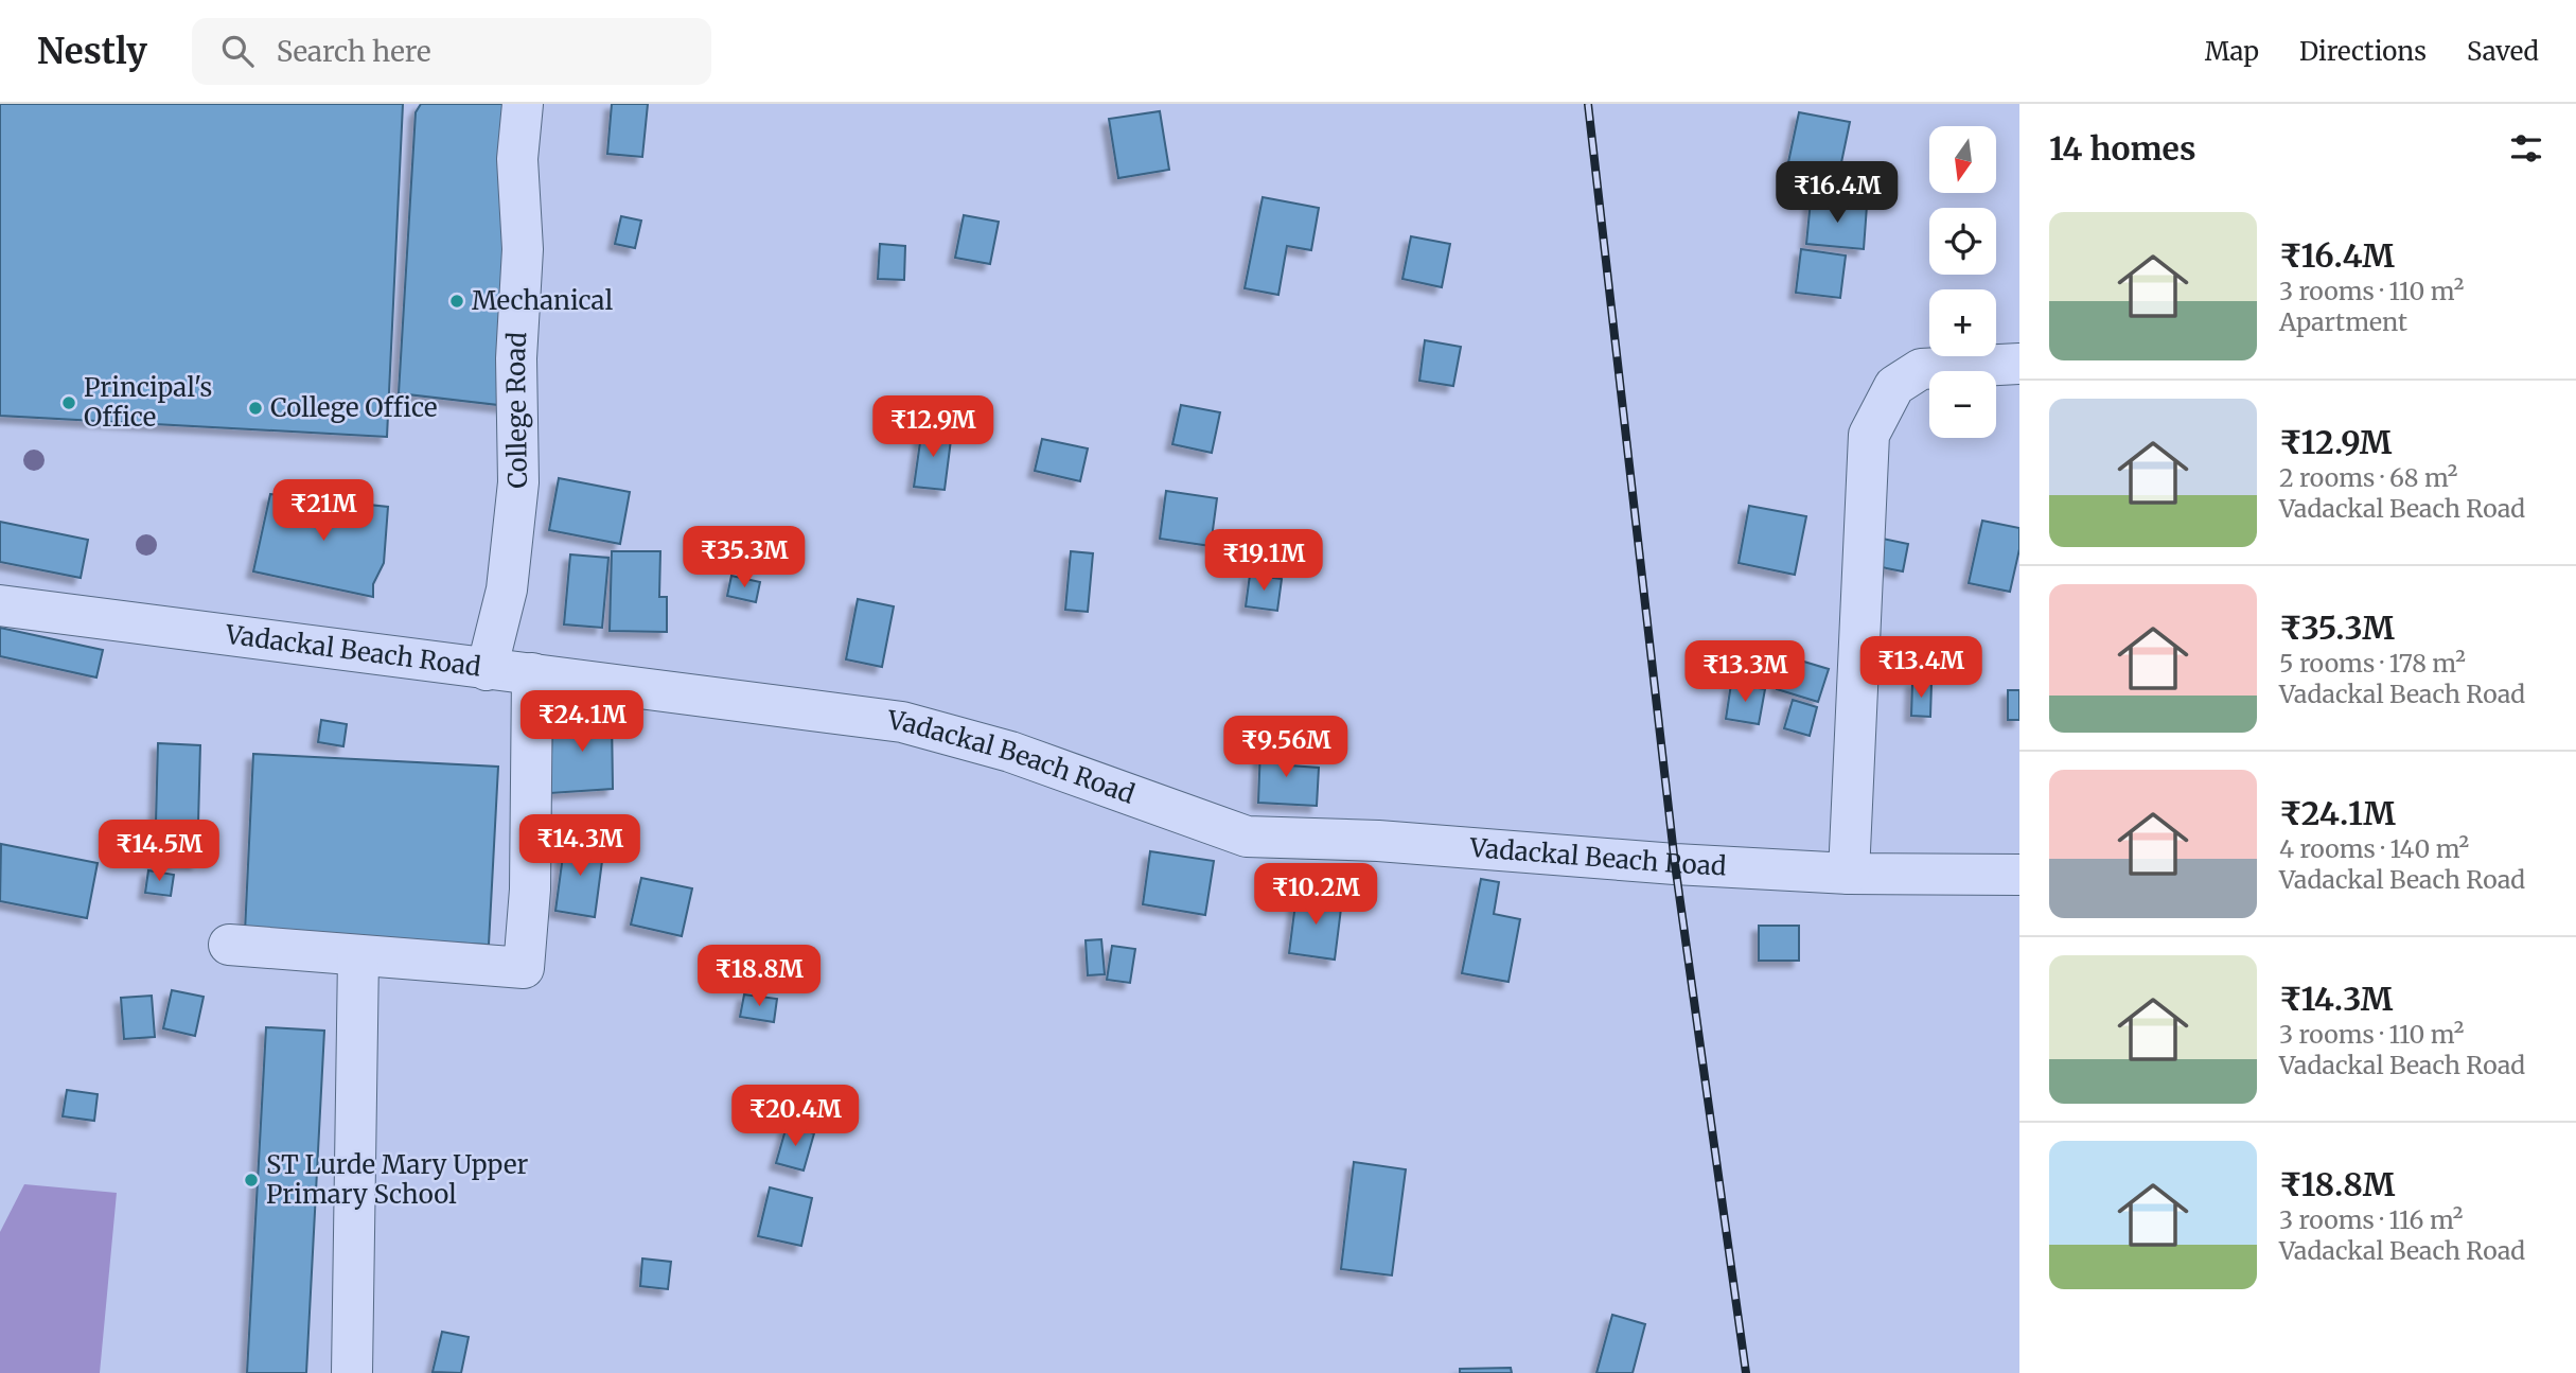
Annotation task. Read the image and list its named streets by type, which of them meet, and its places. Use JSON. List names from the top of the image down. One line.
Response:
{"streets":{"street":["College Road","Vadackal Beach Road"]},"crossings":[["College Road","Vadackal Beach Road"]],"places":["Mechanical","Principal's Office","College Office","ST Lurde Mary Upper Primary School"],"north":"bottom","page":{"header":"Nestly","search":"Search here","nav":["Map","Directions","Saved"],"heading":"14 homes","map_buttons":["+","−"],"price":["₹16.4M","₹12.9M","₹21M","₹35.3M","₹19.1M","₹13.4M","₹13.3M","₹24.1M","₹9.56M","₹14.3M","₹14.5M","₹10.2M","₹18.8M","₹20.4M"],"list":[{"name":"₹16.4M","note":"3 rooms · 110 m² · Apartment"},{"name":"₹12.9M","note":"2 rooms · 68 m² · Vadackal Beach Road"},{"name":"₹35.3M","note":"5 rooms · 178 m² · Vadackal Beach Road"},{"name":"₹24.1M","note":"4 rooms · 140 m² · Vadackal Beach Road"},{"name":"₹14.3M","note":"3 rooms · 110 m² · Vadackal Beach Road"},{"name":"₹18.8M","note":"3 rooms · 116 m² · Vadackal Beach Road"}]}}
